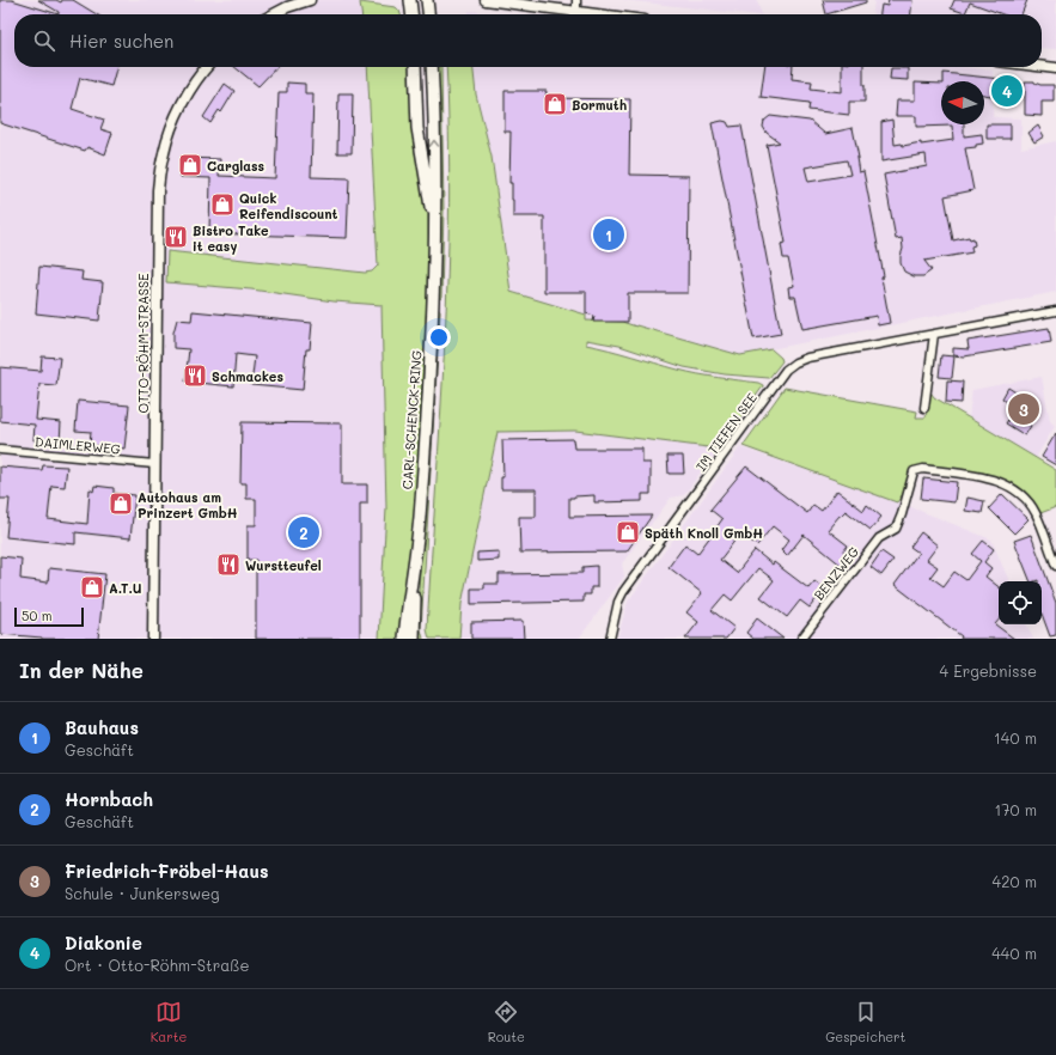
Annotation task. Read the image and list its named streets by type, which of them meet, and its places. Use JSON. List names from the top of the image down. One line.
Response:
{"streets":{"main road":["CARL-SCHENCK-RING"],"street":["OTTO-RÖHM-STRASSE","IM TIEFEN SEE","DAIMLERWEG","BENZWEG"]},"crossings":[["OTTO-RÖHM-STRASSE","DAIMLERWEG"]],"places":{"shop":["Bormuth","Carglass","Quick Reifendiscount","Autohaus am Prinzert GmbH","Späth Knoll GmbH","A.T.U"],"restaurant":["Bistro Take it easy","Schmackes","Wurstteufel"]},"scale_bar":"50 m","north":"left","page":{"search":"Hier suchen","pins":["4","1","3","2"],"scale":"50 m","heading":["In der Nähe","4 Ergebnisse"],"list":[{"mark":"1","name":"Bauhaus","note":"Geschäft","value":"140 m"},{"mark":"2","name":"Hornbach","note":"Geschäft","value":"170 m"},{"mark":"3","name":"Friedrich-Fröbel-Haus","note":"Schule · Junkersweg","value":"420 m"},{"mark":"4","name":"Diakonie","note":"Ort · Otto-Röhm-Straße","value":"440 m"}],"nav":["Karte","Route","Gespeichert"]}}
